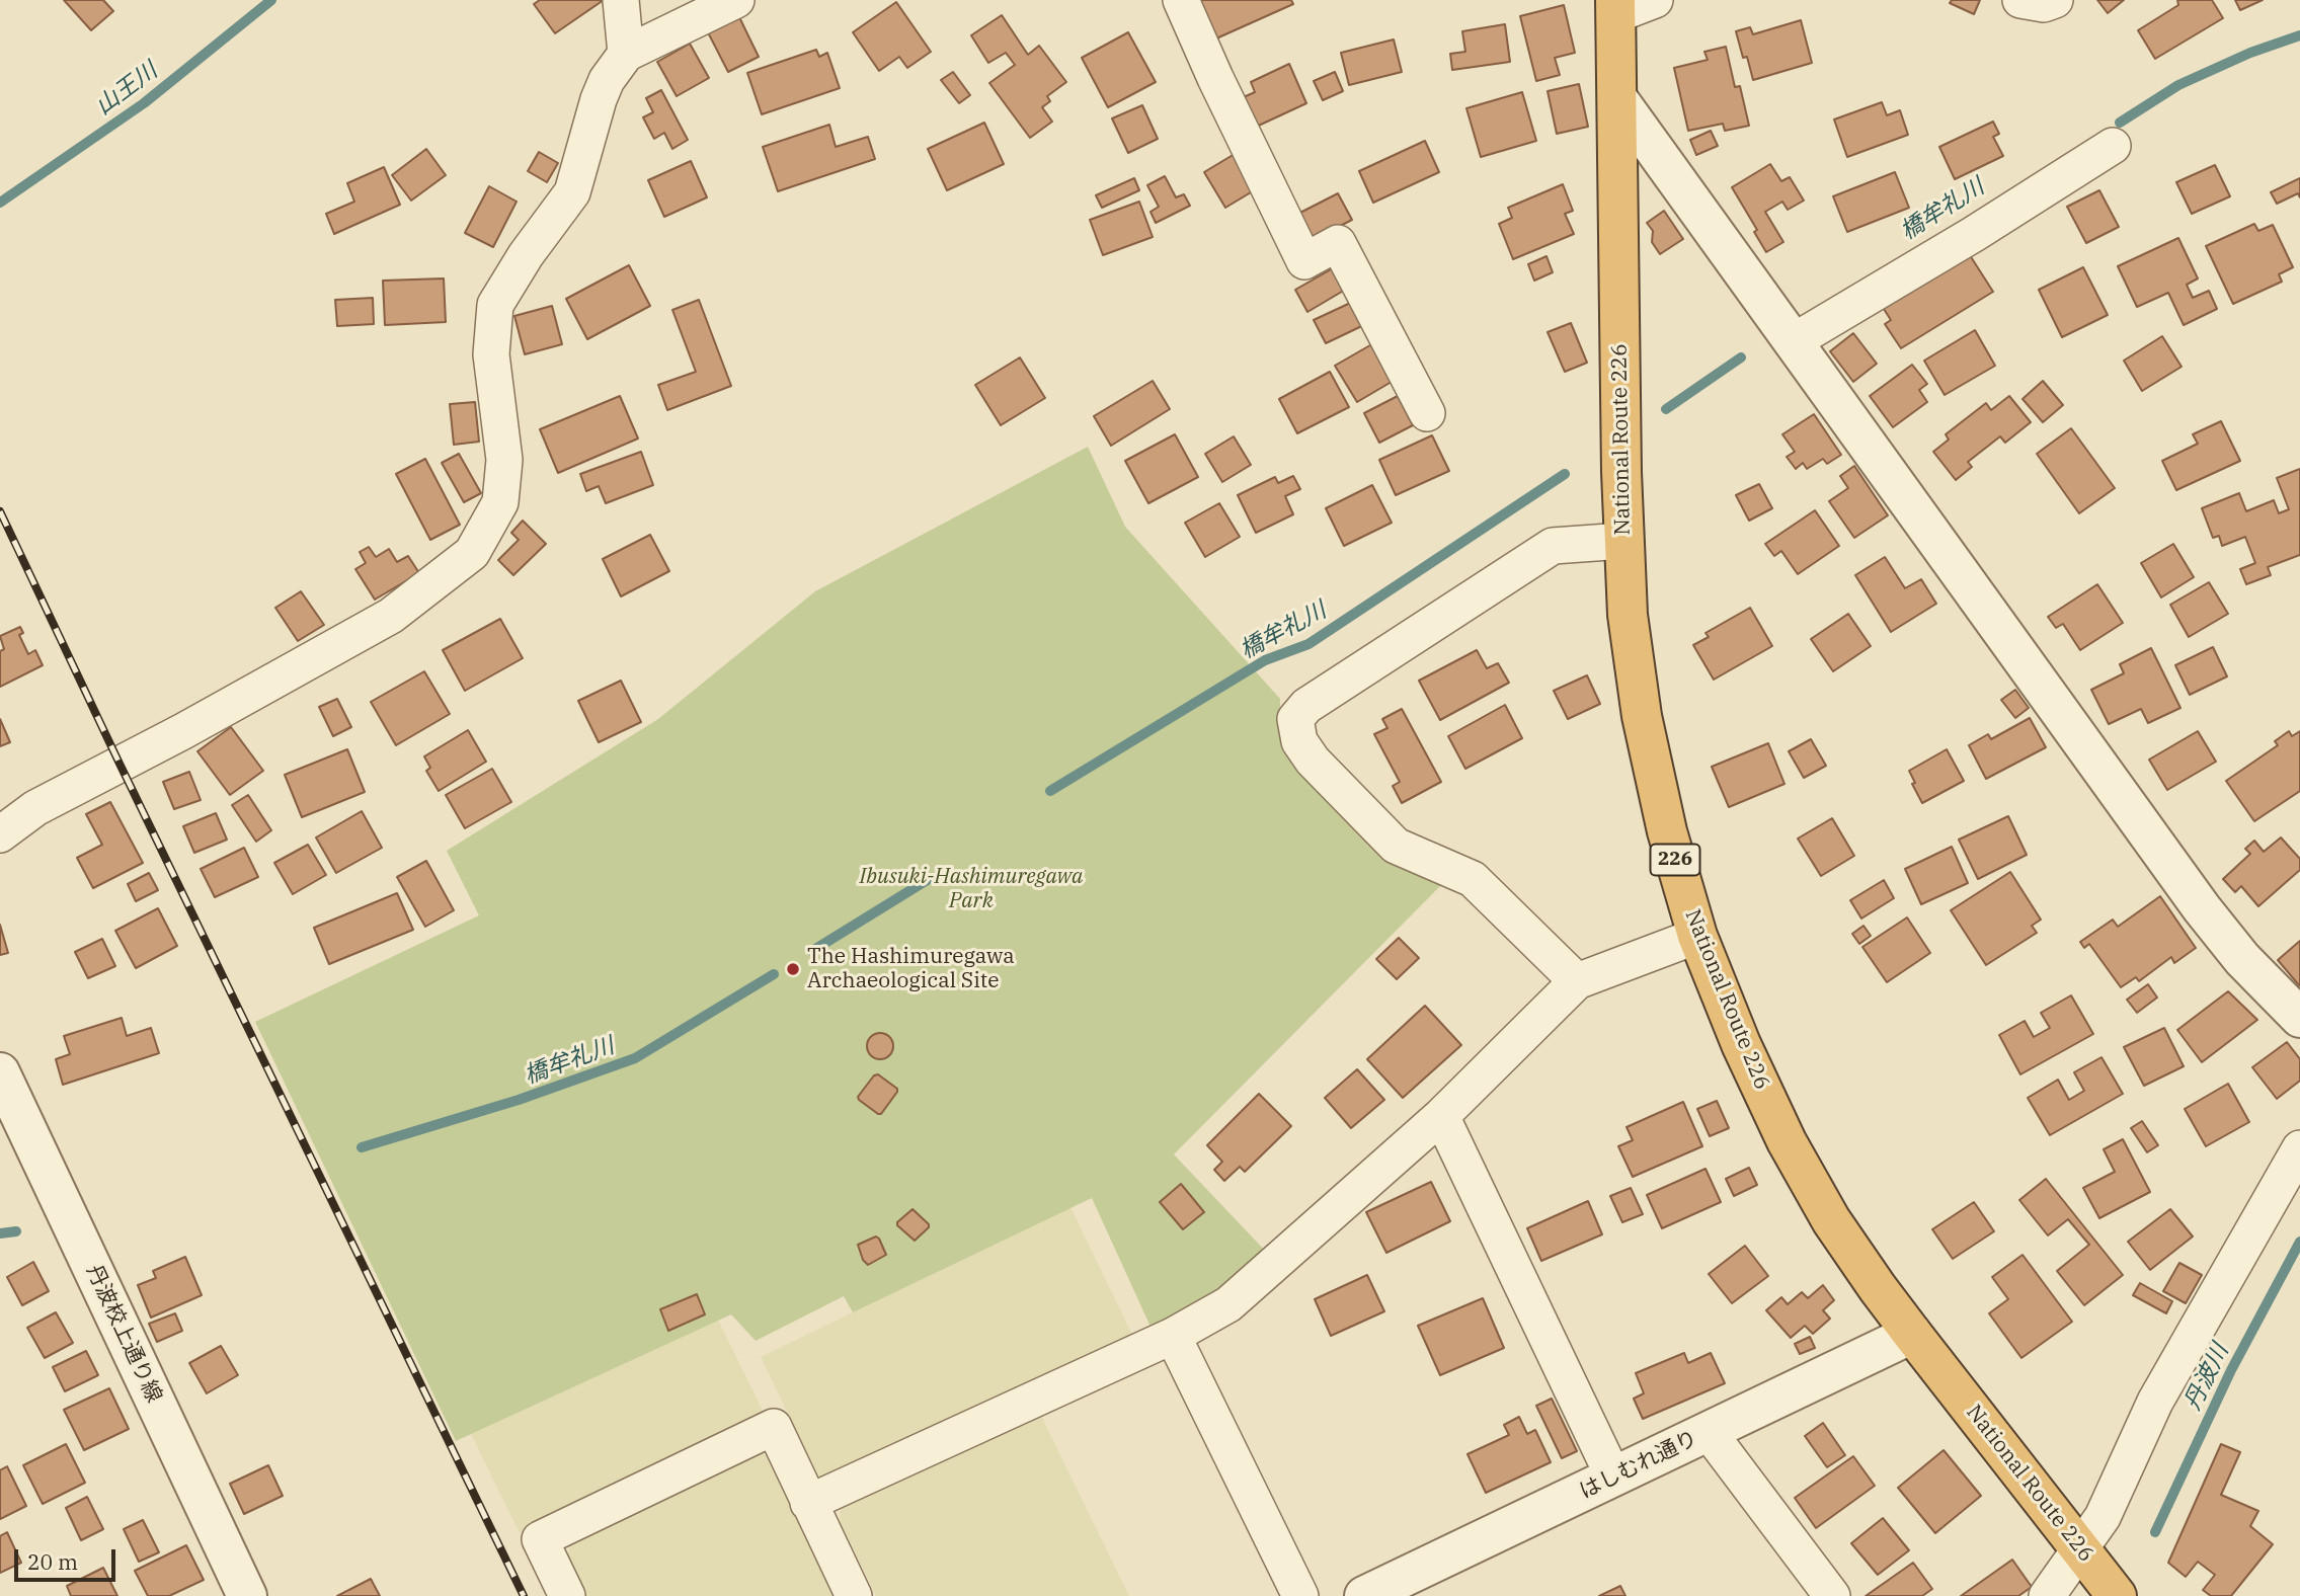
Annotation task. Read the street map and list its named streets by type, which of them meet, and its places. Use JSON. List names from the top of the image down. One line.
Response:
{"streets":{"highway":["National Route 226","226"],"street":["丹波校上通り線","はしむれ通り"]},"crossings":[["National Route 226","はしむれ通り"]],"water":["山王川","橋牟礼川","丹波川"],"parks":["Ibusuki-Hashimuregawa Park"],"places":["The Hashimuregawa Archaeological Site"],"scale_bar":"20 m"}
